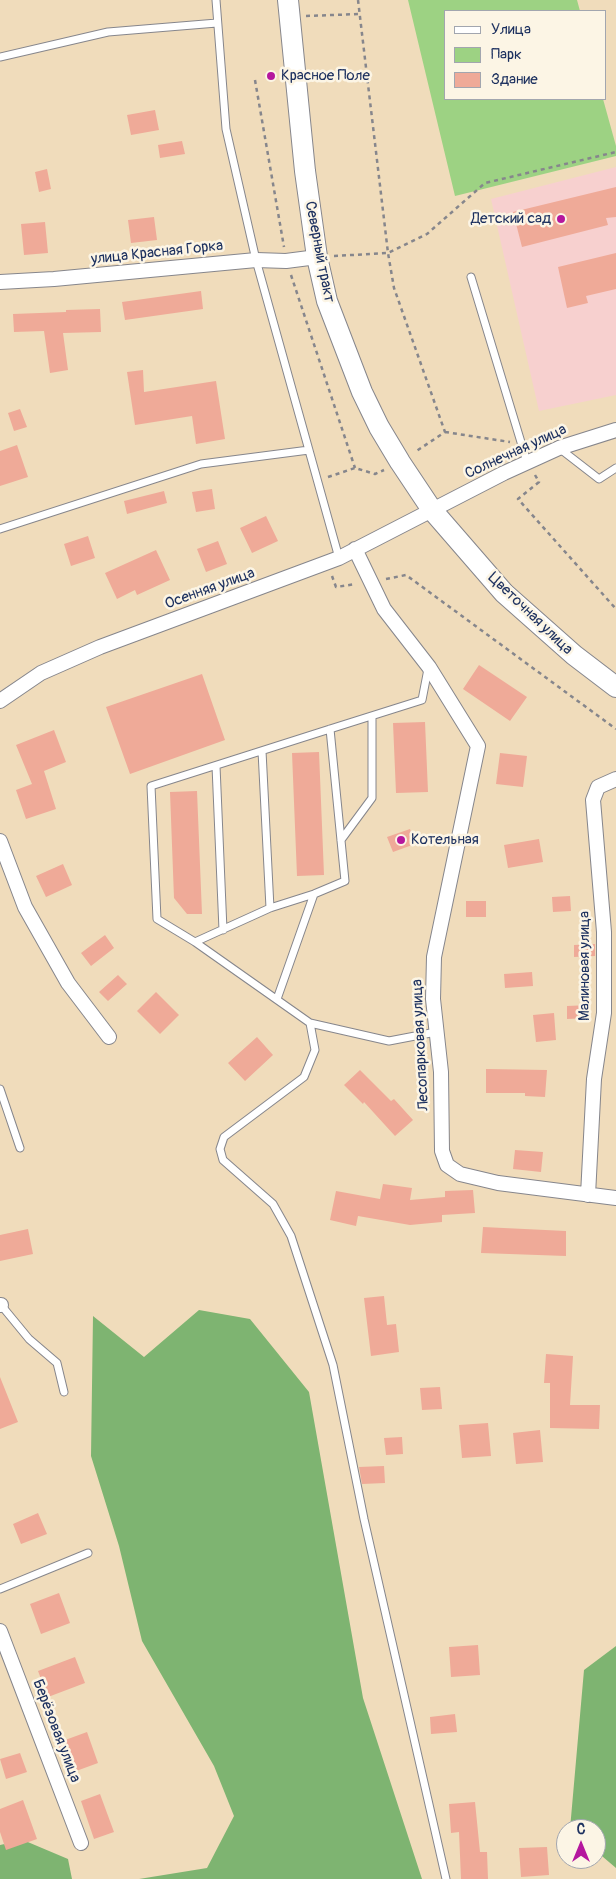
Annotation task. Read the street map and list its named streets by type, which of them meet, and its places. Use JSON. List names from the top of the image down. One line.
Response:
{"streets":{"main road":["Северный тракт","Цветочная улица"],"street":["улица Красная Горка","Солнечная улица","Осенняя улица","Малиновая улица","Лесопарковая улица","Берёзовая улица"]},"crossings":[["Северный тракт","улица Красная Горка"],["Северный тракт","Солнечная улица"],["Северный тракт","Осенняя улица"],["Северный тракт","Цветочная улица"],["Солнечная улица","Осенняя улица"],["Солнечная улица","Цветочная улица"],["Осенняя улица","Цветочная улица"],["Осенняя улица","Лесопарковая улица"],["Малиновая улица","Лесопарковая улица"]],"places":["Красное Поле","Детский сад","Котельная"],"legend":["Улица","Парк","Здание"],"north":"top"}
